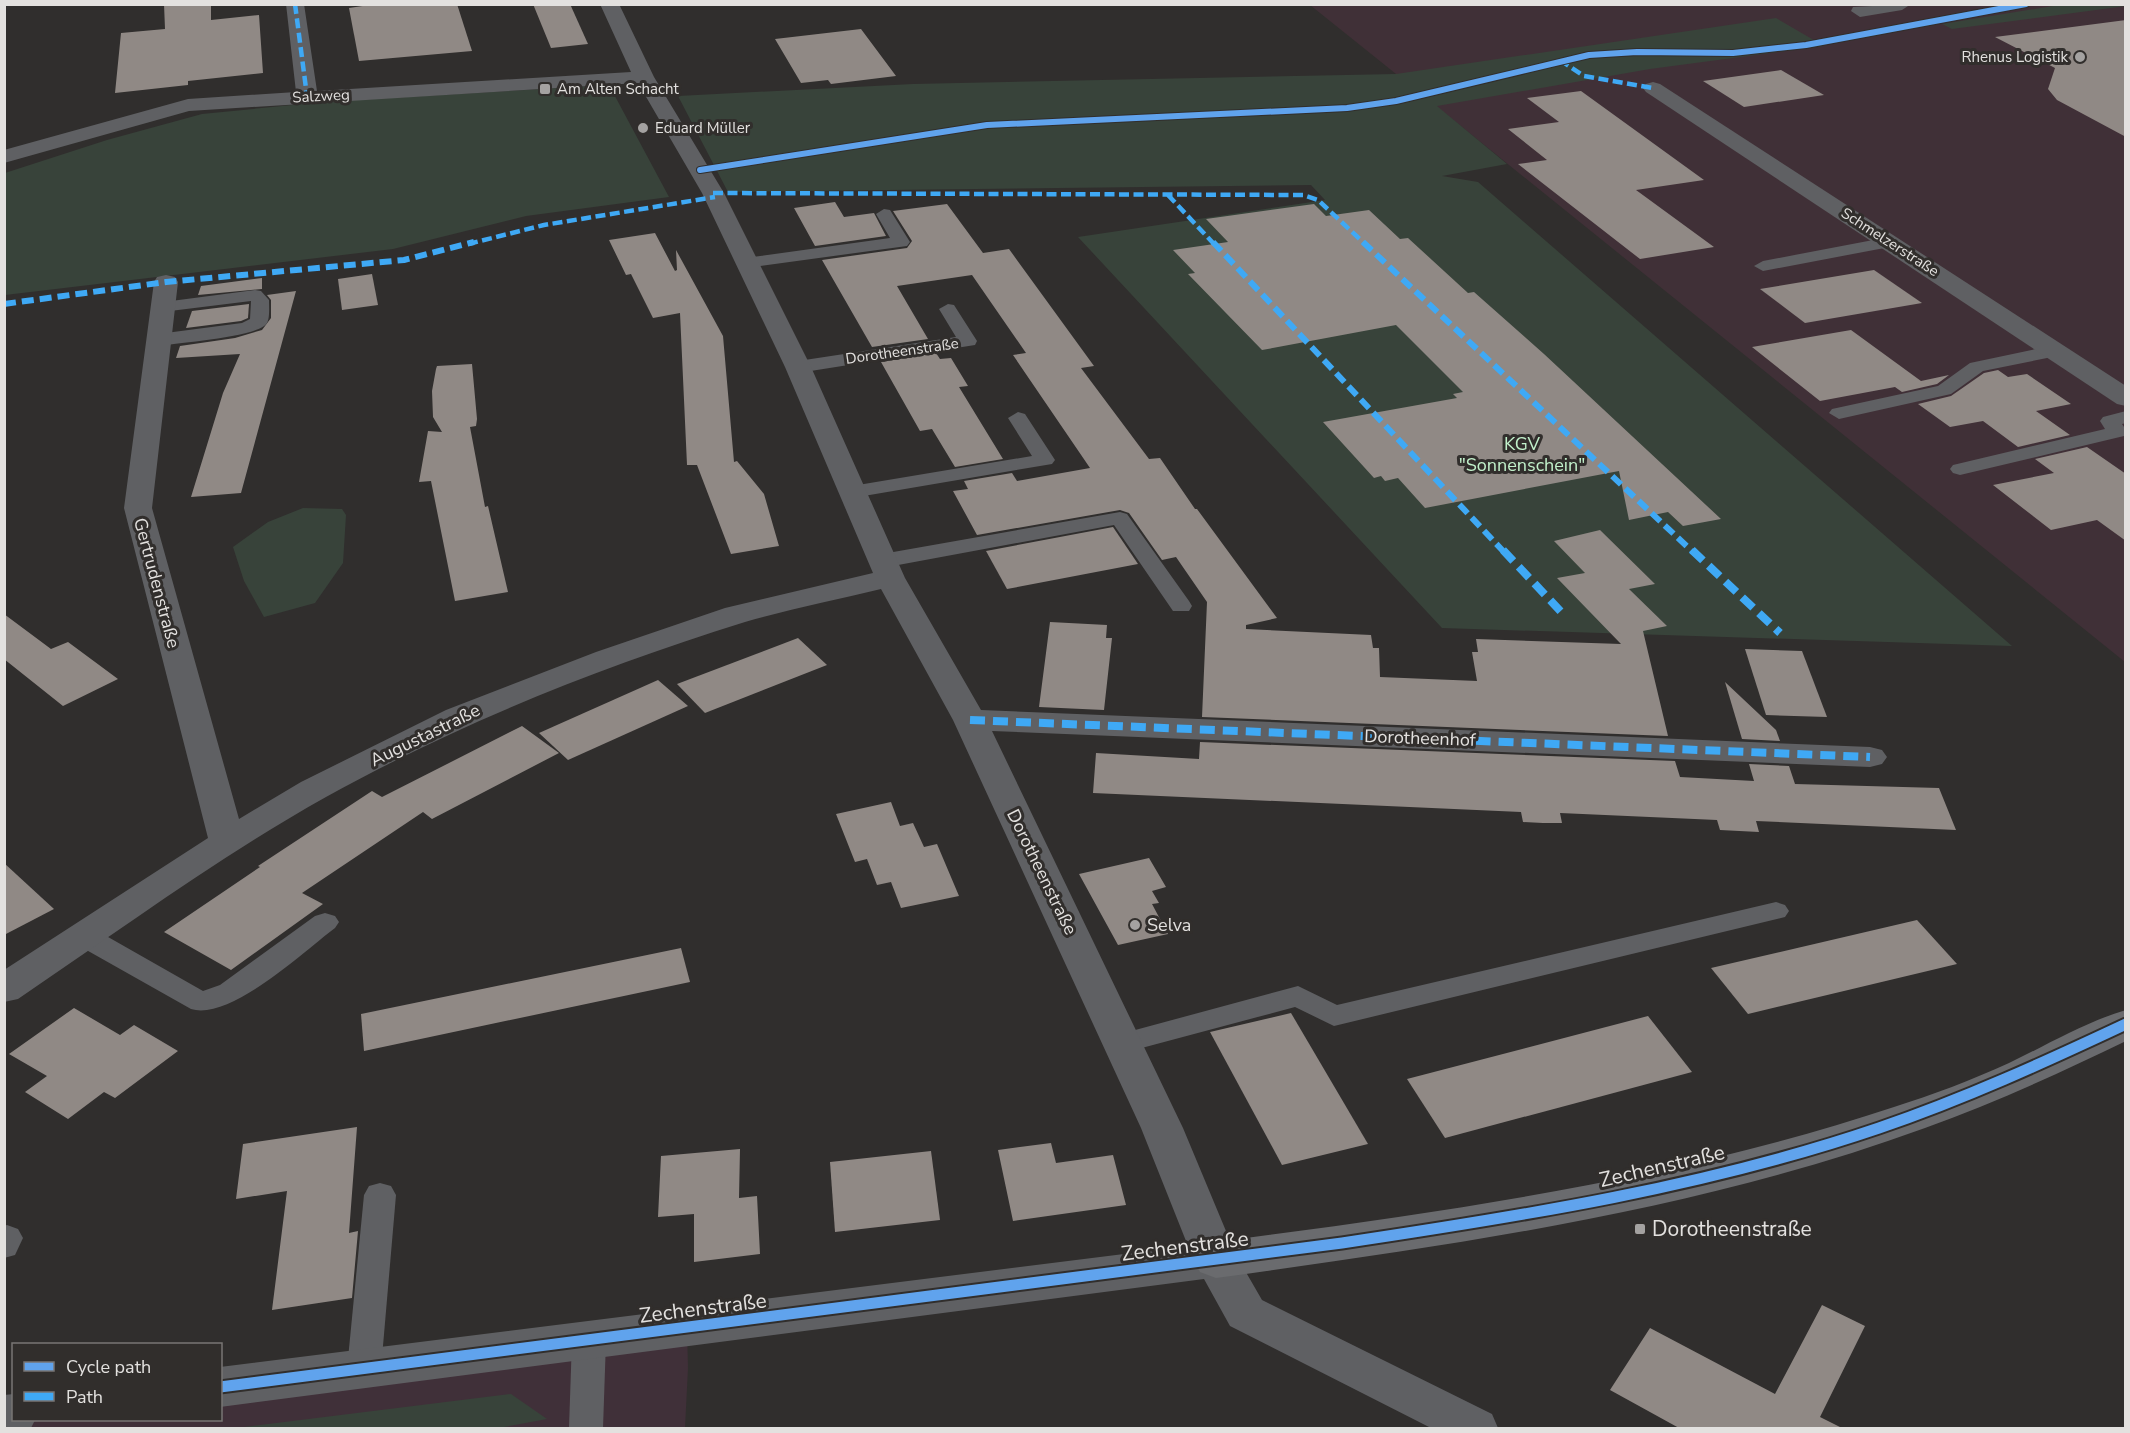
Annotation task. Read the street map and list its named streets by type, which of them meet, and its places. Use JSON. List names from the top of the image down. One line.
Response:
{"streets":{"street":["Salzweg","Schmelzerstraße","Dorotheenstraße","Gertrudenstraße","Augustastraße","Dorotheenhof","Zechenstraße"]},"crossings":[["Salzweg","Dorotheenstraße"],["Dorotheenstraße","Augustastraße"],["Dorotheenstraße","Dorotheenhof"],["Dorotheenstraße","Zechenstraße"],["Gertrudenstraße","Augustastraße"]],"parks":["KGV \"Sonnenschein\""],"places":{"other":["Rhenus Logistik","Eduard Müller","Selva"],"transit":["Am Alten Schacht","Dorotheenstraße"]},"legend":["Cycle path","Path"]}
